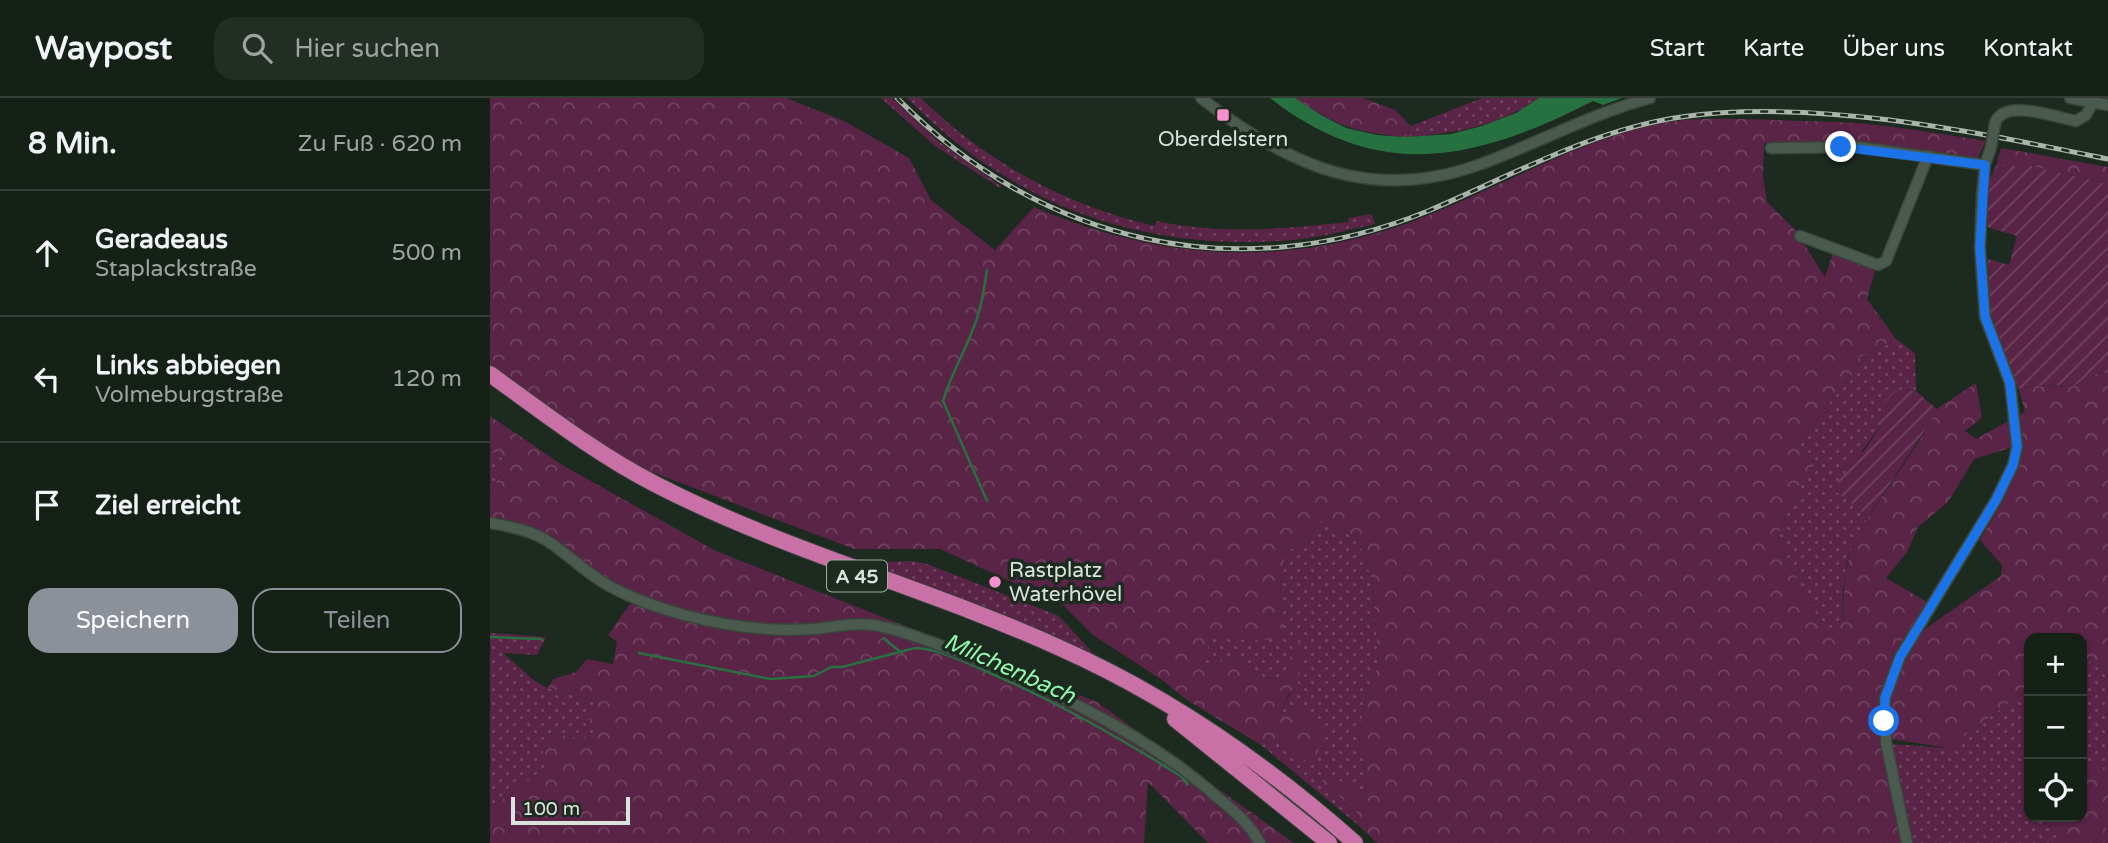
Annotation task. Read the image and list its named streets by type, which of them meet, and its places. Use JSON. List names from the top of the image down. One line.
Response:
{"streets":{"highway":["A 45"]},"water":["Milchenbach"],"places":{"transit":["Oberdelstern"],"other":["Rastplatz Waterhövel"]},"scale_bar":"100 m","page":{"header":"Waypost","search":"Hier suchen","nav":["Start","Karte","Über uns","Kontakt"],"heading":["8 Min.","Zu Fuß · 620 m"],"list":[["Geradeaus","Staplackstraße","500 m"],["Links abbiegen","Volmeburgstraße","120 m"],"Ziel erreicht"],"buttons":["Speichern","Teilen"],"map_buttons":["+","−"],"scale":"100 m"}}
